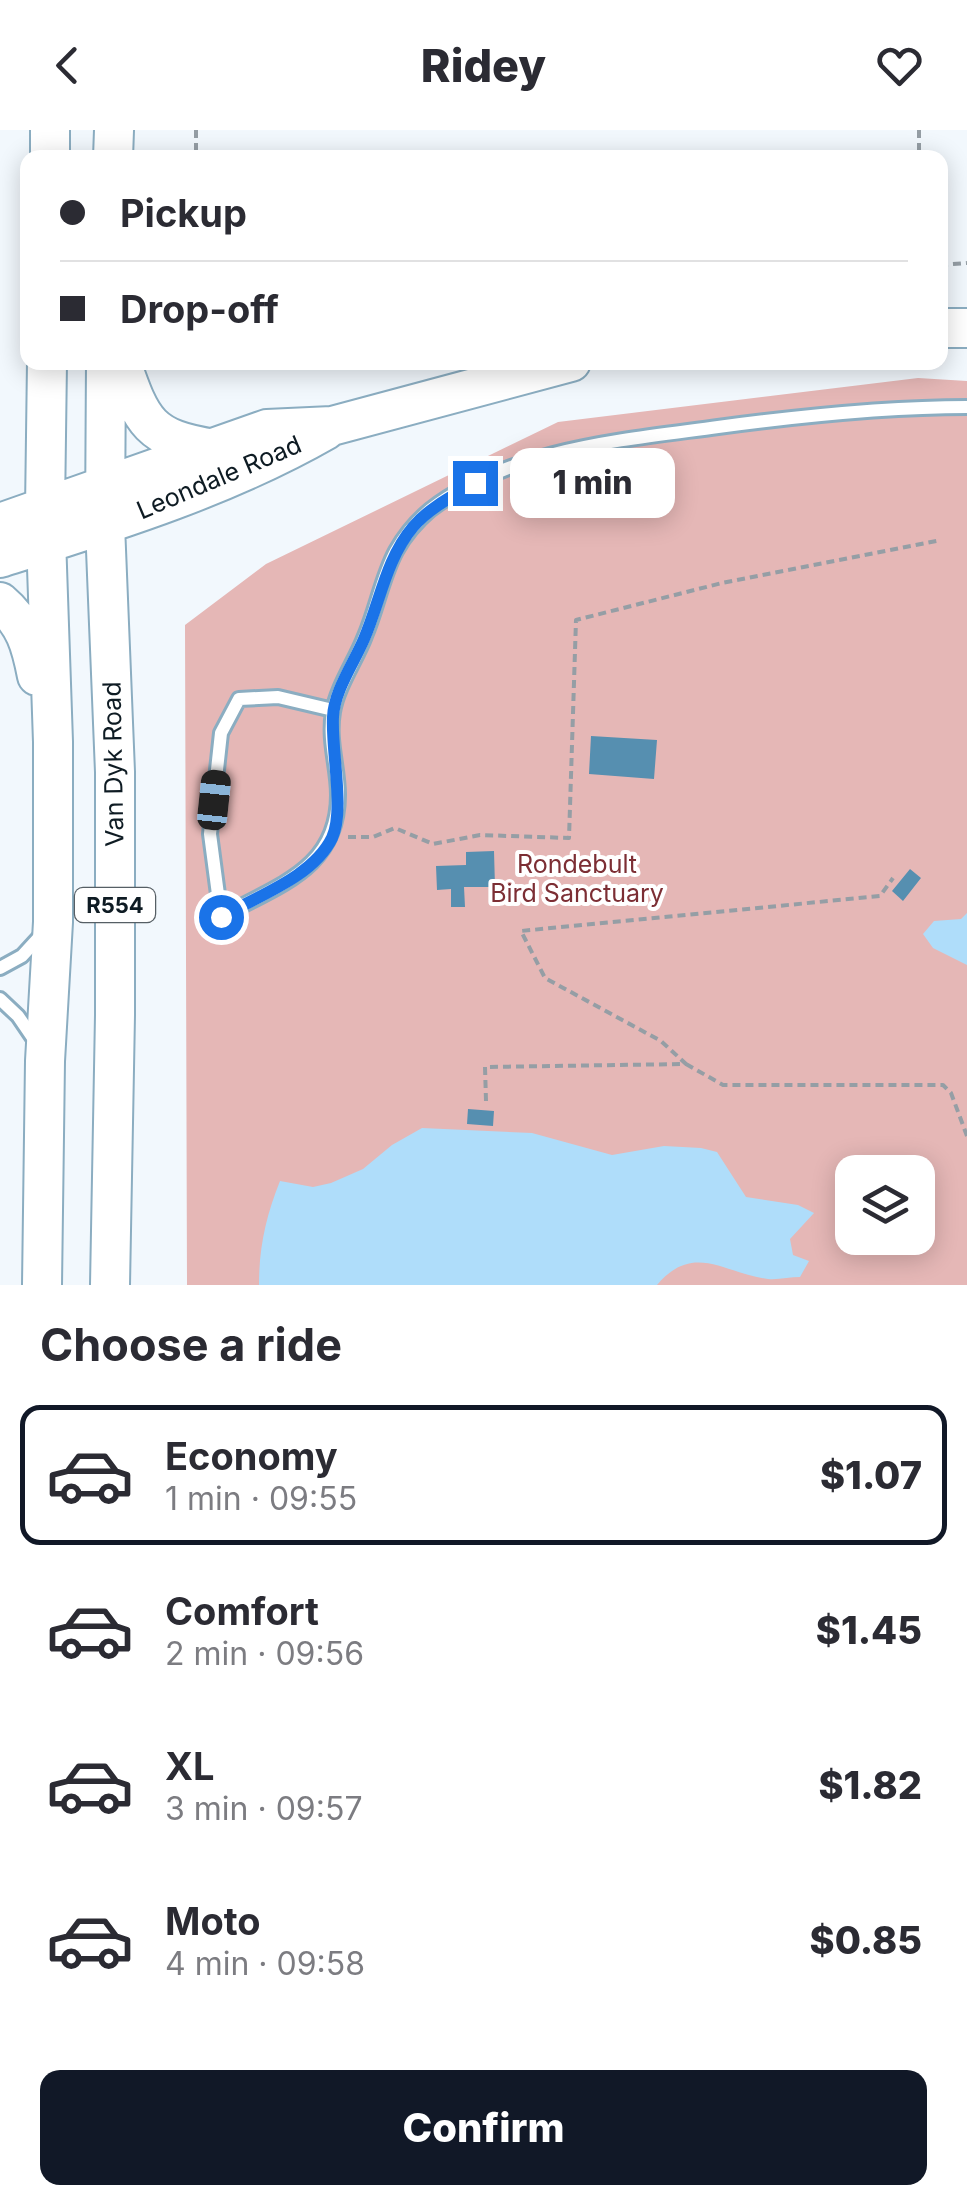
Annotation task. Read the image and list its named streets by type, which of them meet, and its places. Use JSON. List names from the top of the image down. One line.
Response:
{"streets":{"main road":["Leondale Road","Van Dyk Road","R554"]},"crossings":[["Leondale Road","Van Dyk Road"]],"parks":["Rondebult Bird Sanctuary"],"page":{"header":"Ridey","banner":["Pickup","Drop-off"],"bubble":"1 min","heading":"Choose a ride","list":[{"name":"Economy","note":"1 min · 09:55","value":"$1.07"},{"name":"Comfort","note":"2 min · 09:56","value":"$1.45"},{"name":"XL","note":"3 min · 09:57","value":"$1.82"},{"name":"Moto","note":"4 min · 09:58","value":"$0.85"}],"buttons":"Confirm"}}
